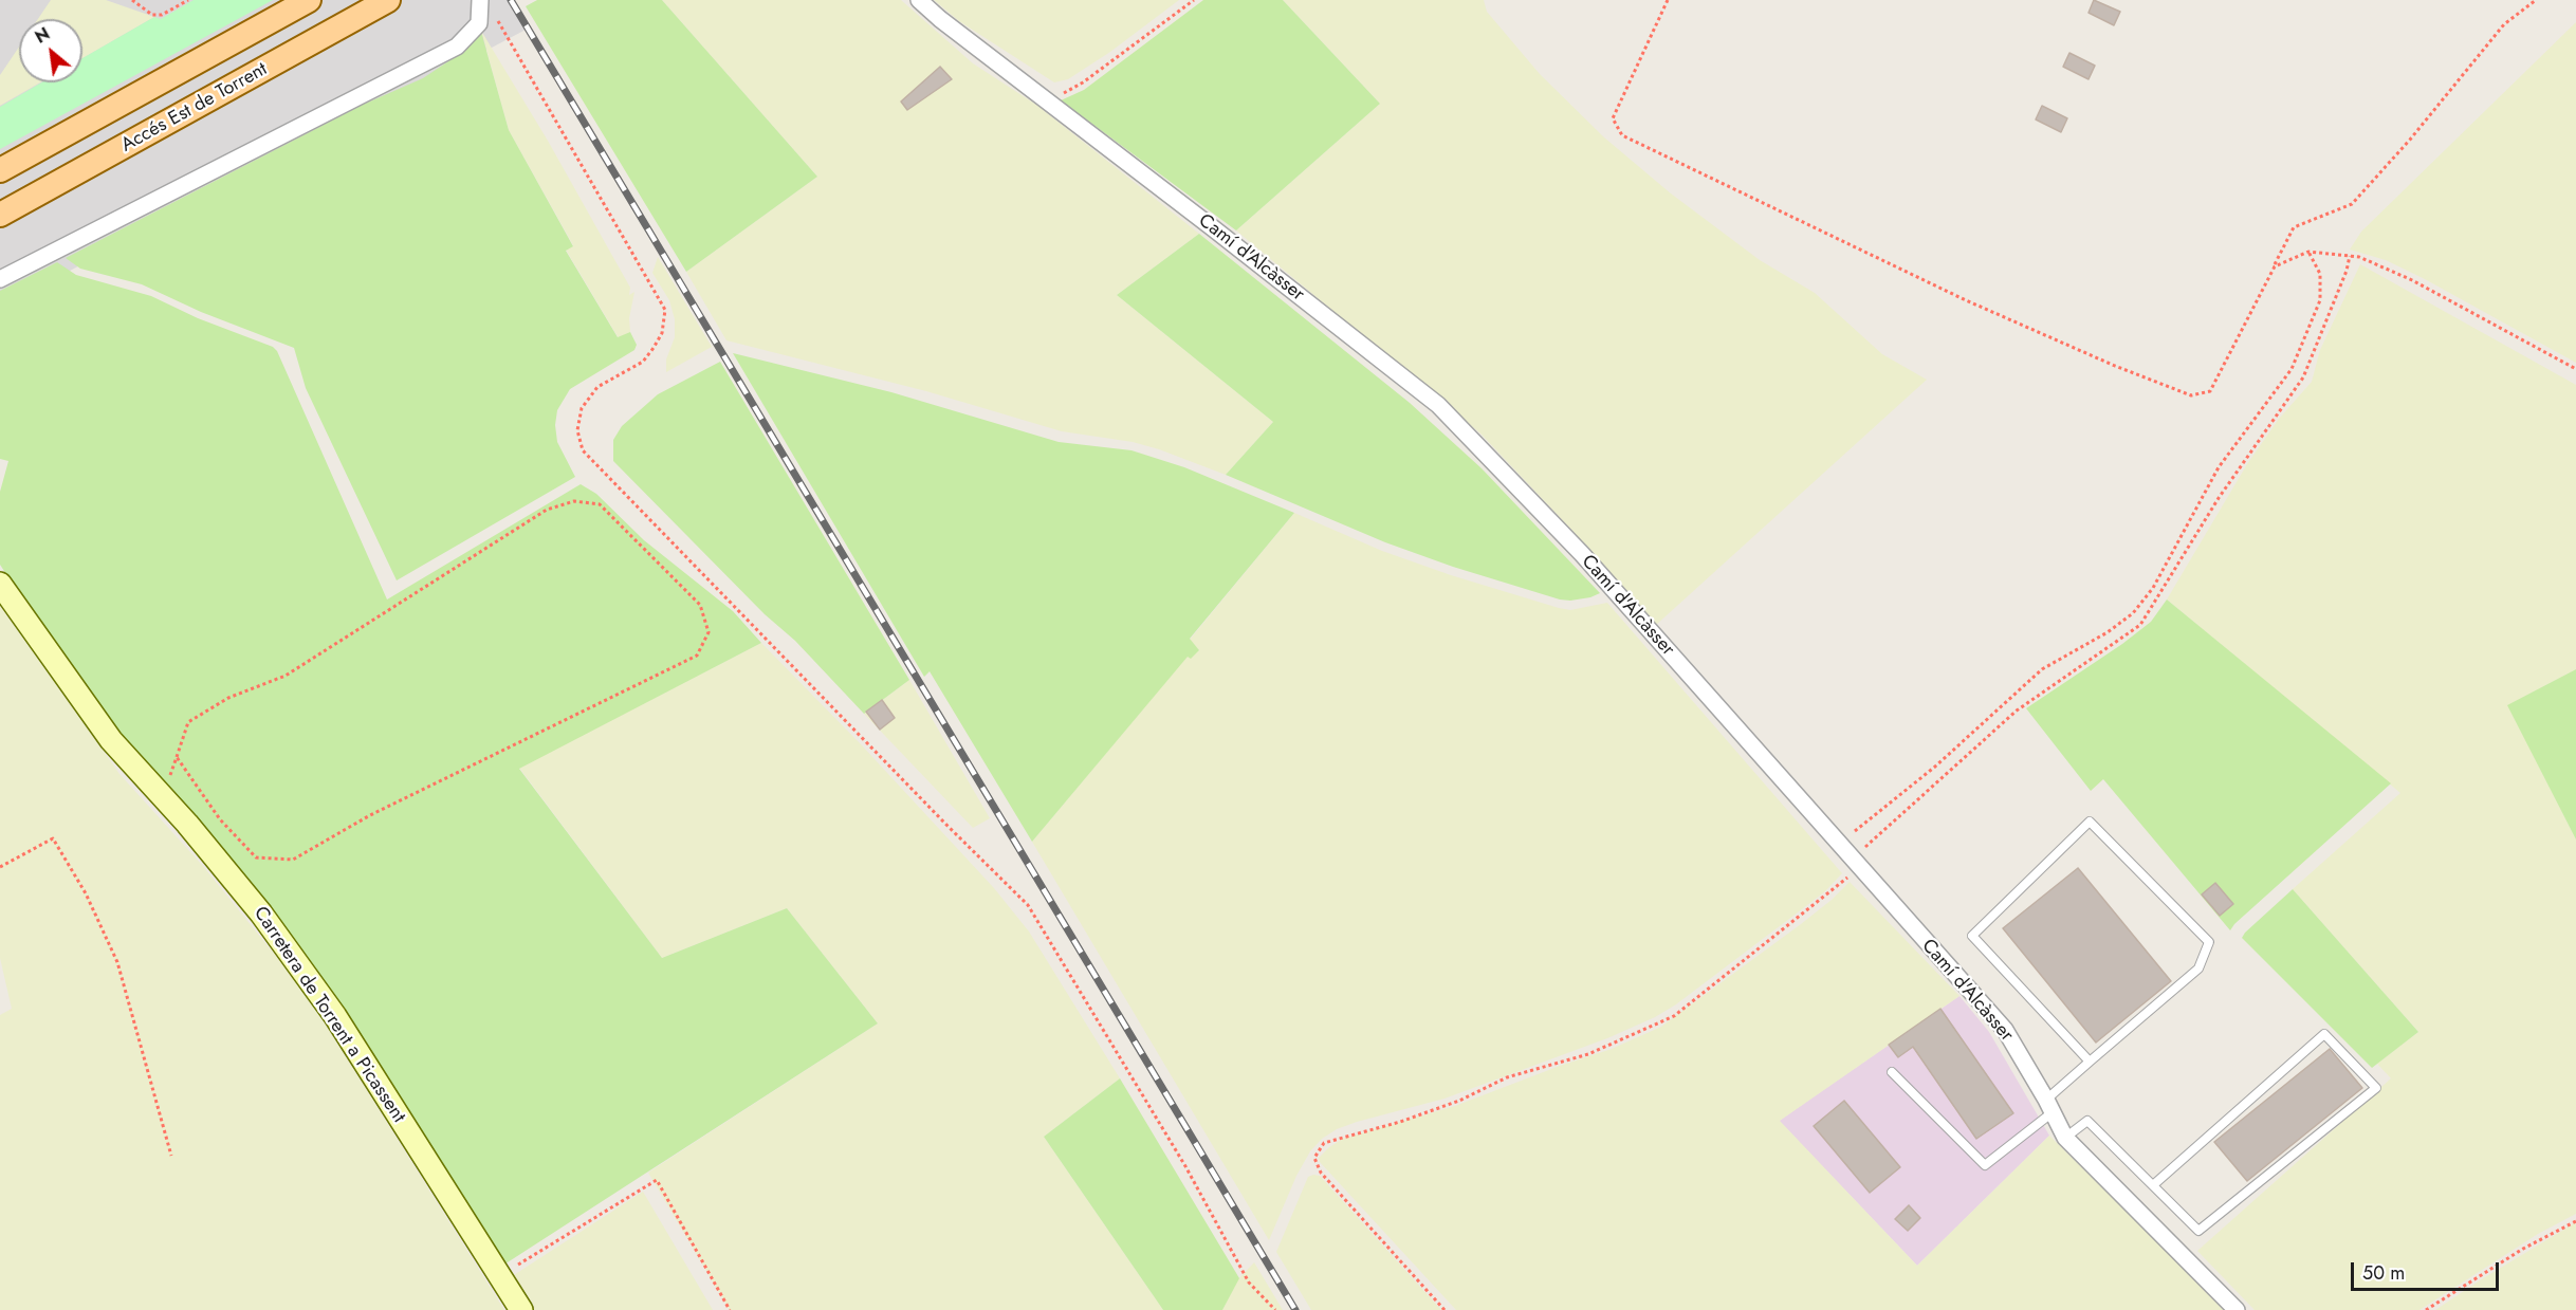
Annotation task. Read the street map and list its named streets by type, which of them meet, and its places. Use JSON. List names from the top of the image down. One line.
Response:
{"streets":{"main road":["Accés Est de Torrent"],"street":["Camí d'Alcàsser","Carretera de Torrent a Picassent"]},"scale_bar":"50 m","north":"top left"}
